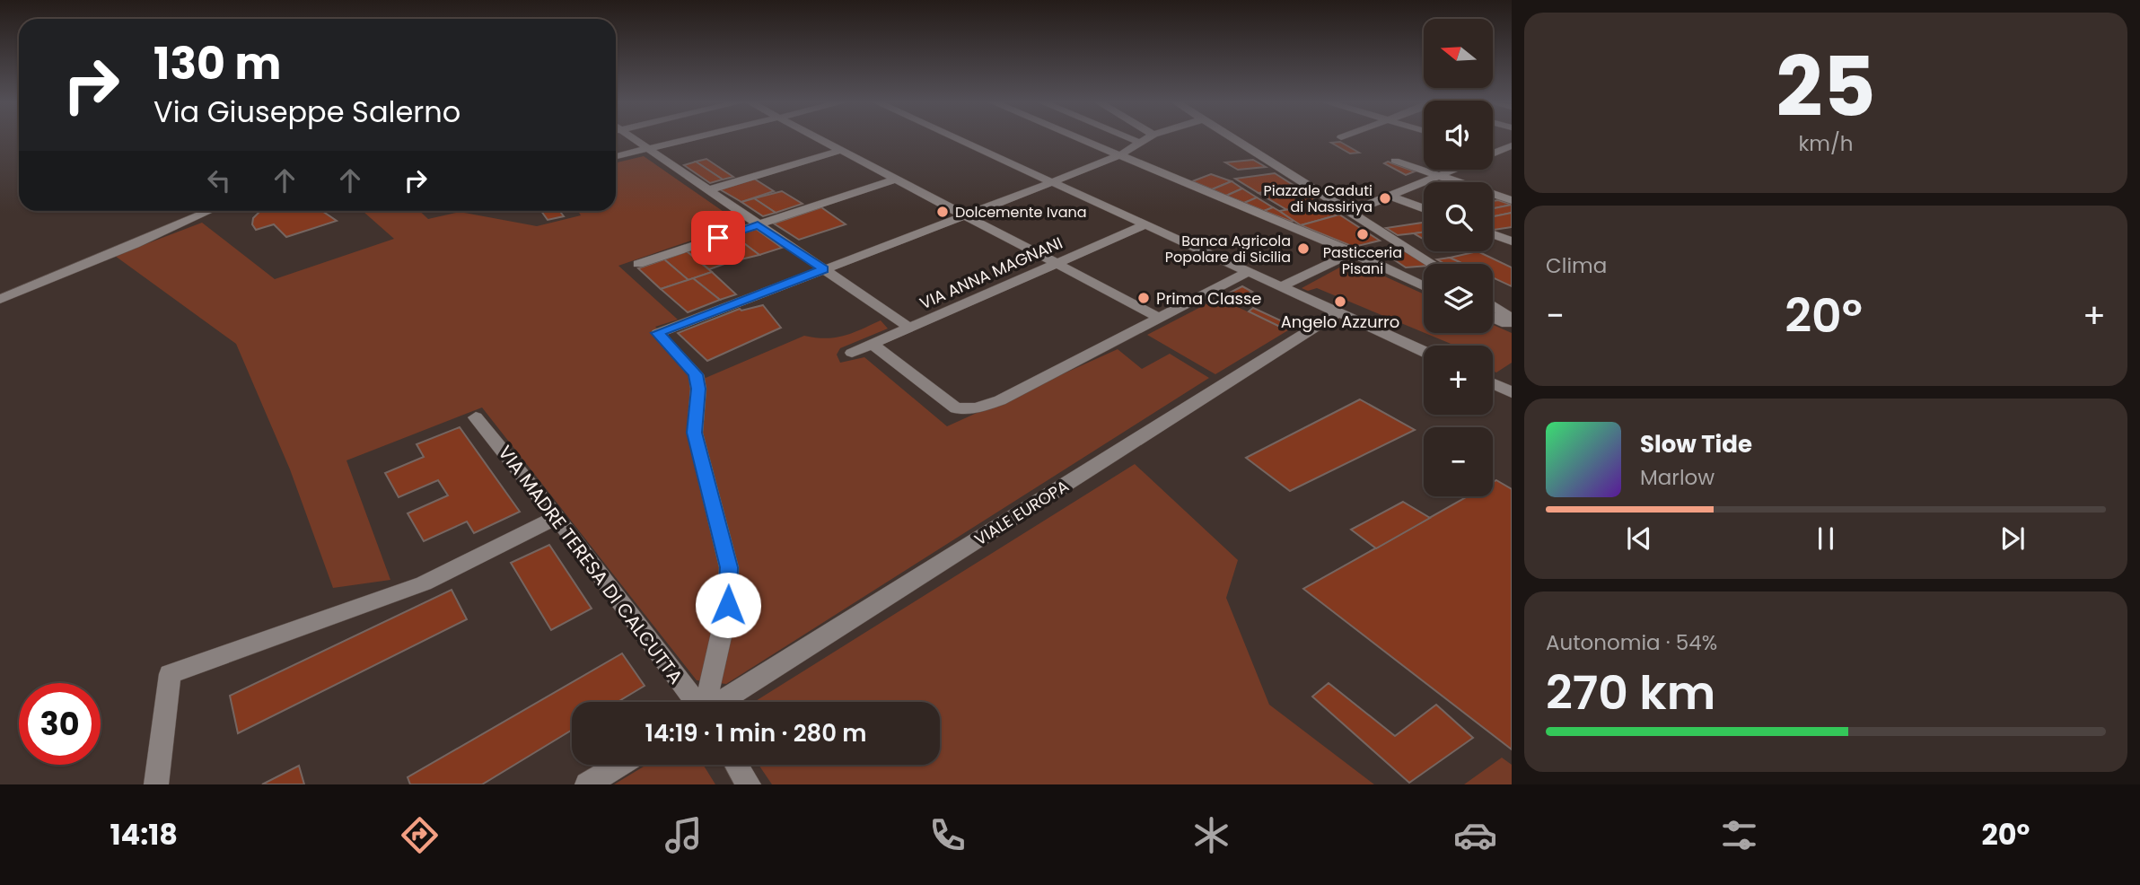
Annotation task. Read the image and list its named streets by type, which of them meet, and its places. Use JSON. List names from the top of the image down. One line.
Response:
{"streets":{"street":["VIA ANNA MAGNANI","VIALE EUROPA","VIA MADRE TERESA DI CALCUTTA"]},"places":["Piazzale Caduti di Nassiriya","Dolcemente Ivana","Pasticceria Pisani","Banca Agricola Popolare di Sicilia","Prima Classe","Angelo Azzurro"],"north":"left","page":{"tile":[["25","km/h"],"Clima",["Autonomia · 54%","270 km"]],"map_buttons":["+","−"],"turn":["130 m","Via Giuseppe Salerno"],"heat":["−","20°","+"],"song":["Slow Tide","Marlow"],"limit":"30","trip":"14:19 · 1 min · 280 m","tabs":["14:18","20°"]}}
